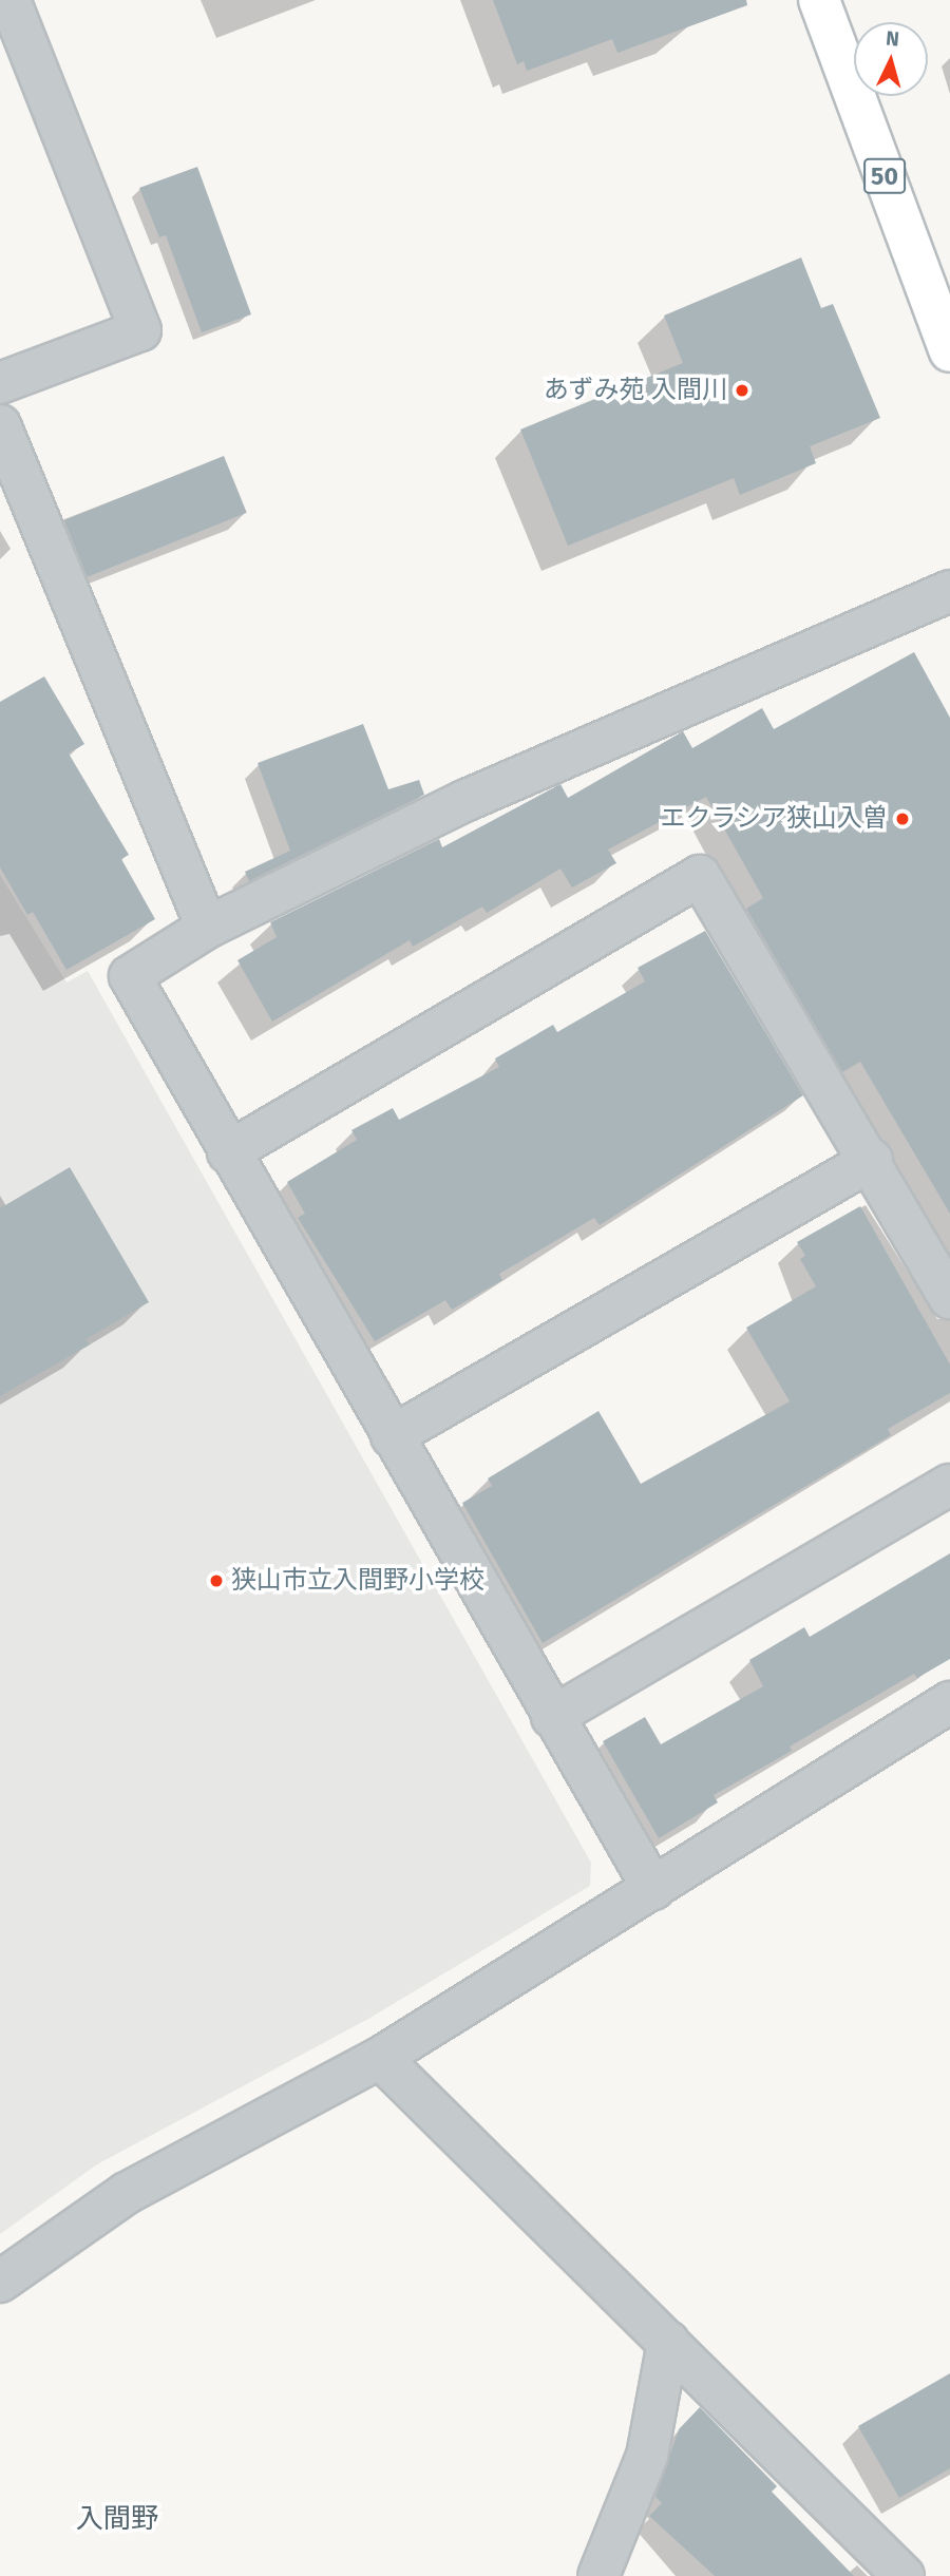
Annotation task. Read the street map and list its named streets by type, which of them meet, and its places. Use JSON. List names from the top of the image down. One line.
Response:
{"streets":{"main road":["50"]},"districts":["入間野"],"places":["あずみ苑 入間川","エクラシア狭山入曽","狭山市立入間野小学校"],"north":"top"}
